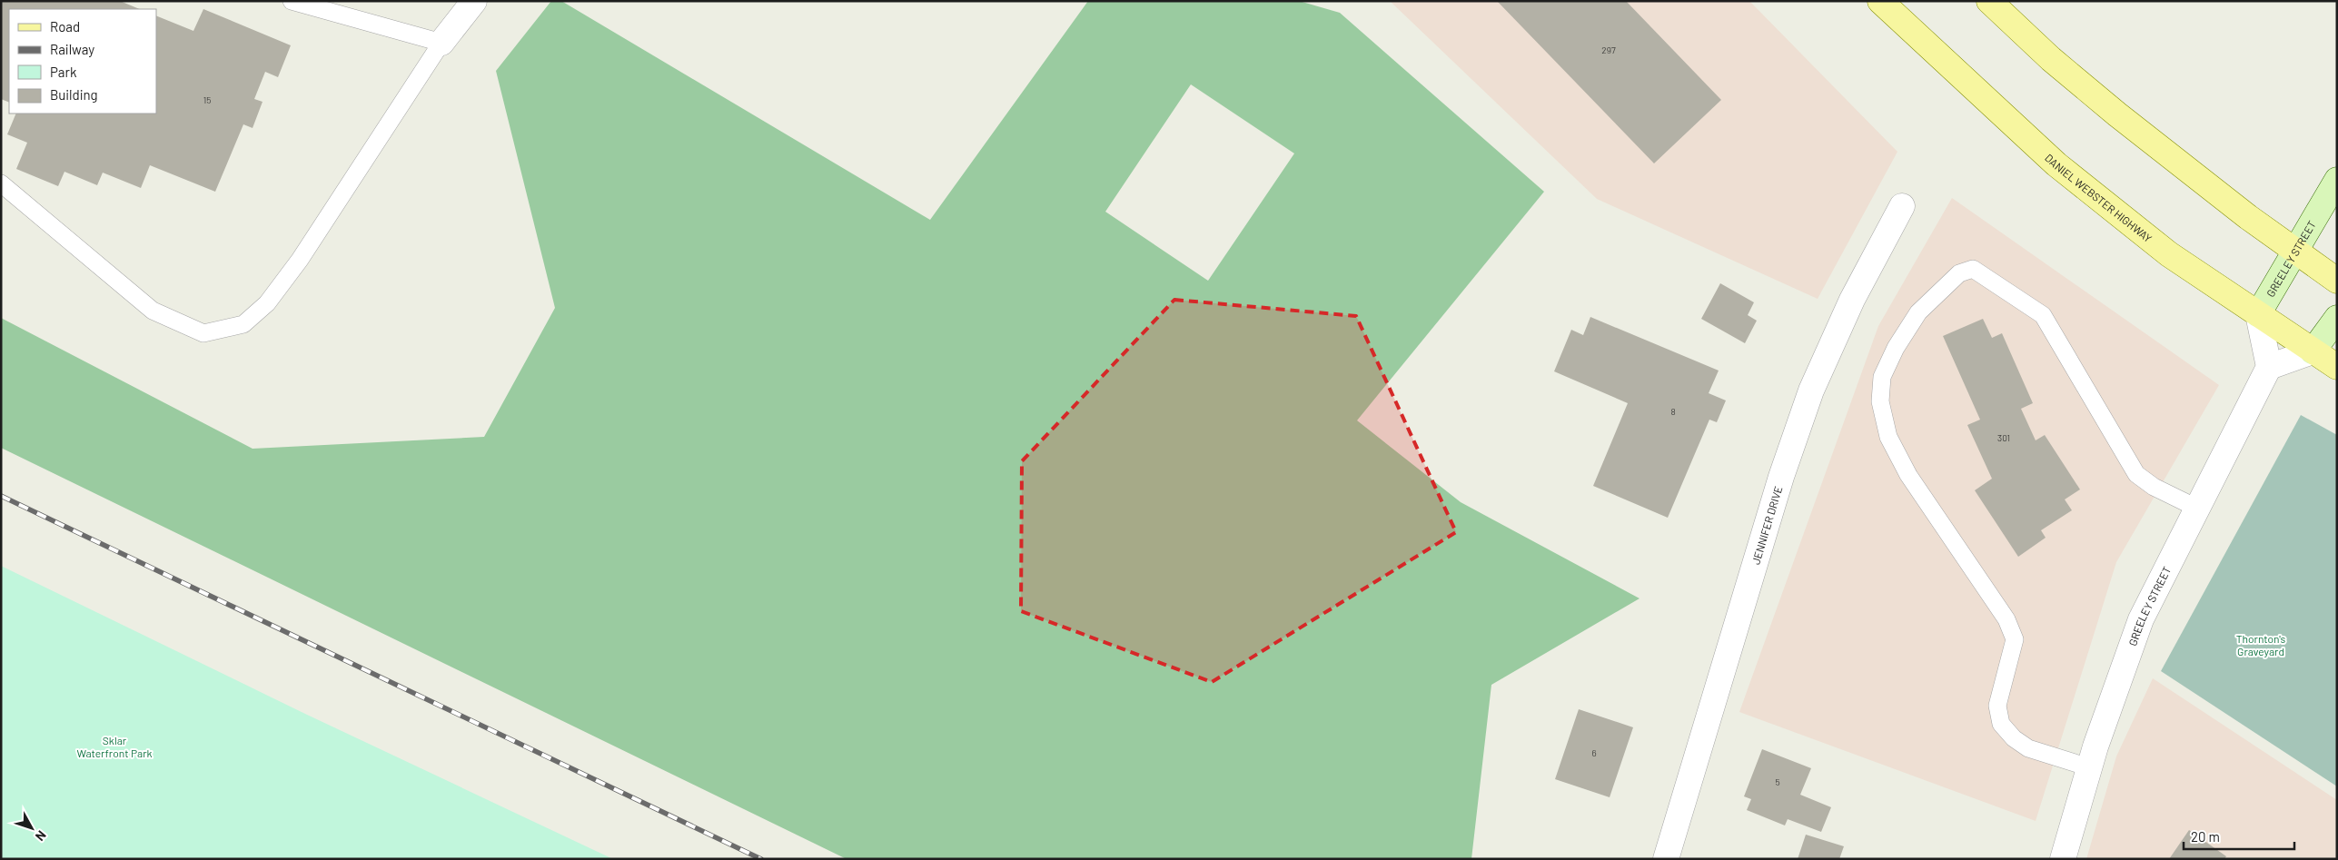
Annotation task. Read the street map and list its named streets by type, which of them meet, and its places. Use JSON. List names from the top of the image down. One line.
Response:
{"streets":{"main road":["DANIEL WEBSTER HIGHWAY","GREELEY STREET"],"street":["JENNIFER DRIVE"]},"crossings":[["DANIEL WEBSTER HIGHWAY","GREELEY STREET"]],"parks":["Thornton's Graveyard","Sklar Waterfront Park"],"house_numbers":["297","15","8","301","6","5"],"legend":["Road","Railway","Park","Building"],"scale_bar":"20 m","north":"bottom right"}
